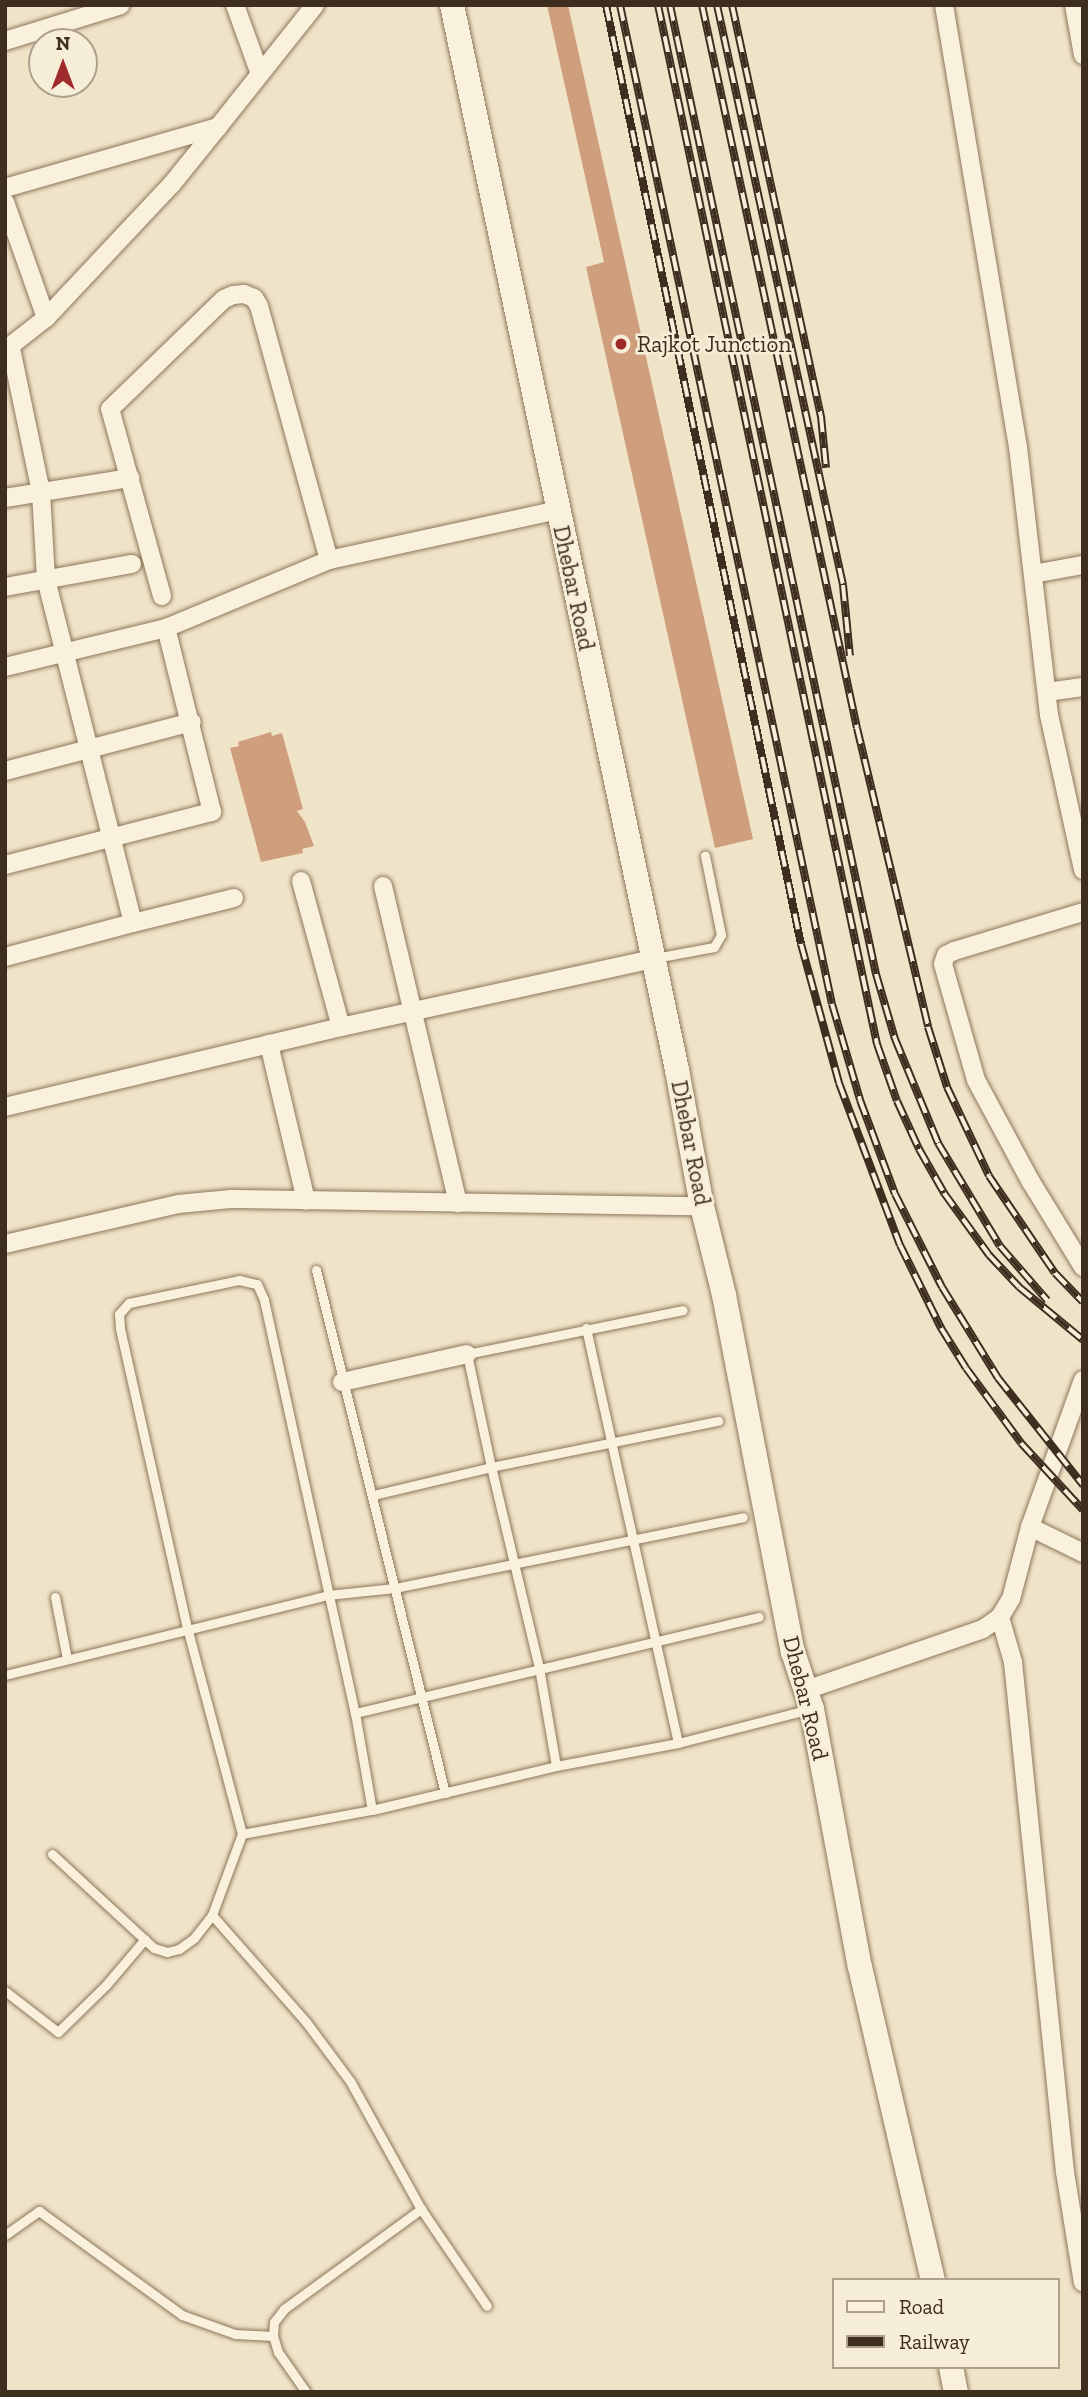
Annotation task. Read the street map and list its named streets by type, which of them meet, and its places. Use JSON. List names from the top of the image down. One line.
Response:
{"streets":{"street":["Dhebar Road"]},"places":["Rajkot Junction"],"legend":["Road","Railway"],"north":"top"}
